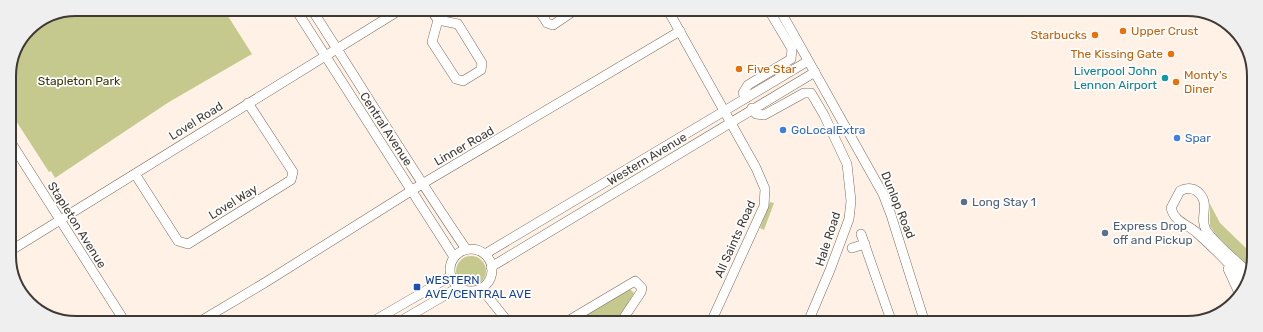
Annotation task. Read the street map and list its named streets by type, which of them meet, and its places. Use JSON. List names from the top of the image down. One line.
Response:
{"streets":{"street":["Lovel Road","Central Avenue","Linner Road","Western Avenue","Lovel Way","Dunlop Road","Stapleton Avenue","All Saints Road","Hale Road"]},"crossings":[["Lovel Road","Central Avenue"],["Lovel Road","Lovel Way"],["Lovel Road","Stapleton Avenue"],["Central Avenue","Linner Road"],["Central Avenue","Western Avenue"],["Linner Road","All Saints Road"],["Western Avenue","Dunlop Road"],["Western Avenue","All Saints Road"],["Western Avenue","Hale Road"]],"parks":["Stapleton Park"],"places":{"other":["Upper Crust","Starbucks","The Kissing Gate","Five Star","Liverpool John Lennon Airport","Monty's Diner","GoLocalExtra","Spar","Long Stay 1","Express Drop off and Pickup"],"transit":["WESTERN AVE/CENTRAL AVE"]}}
